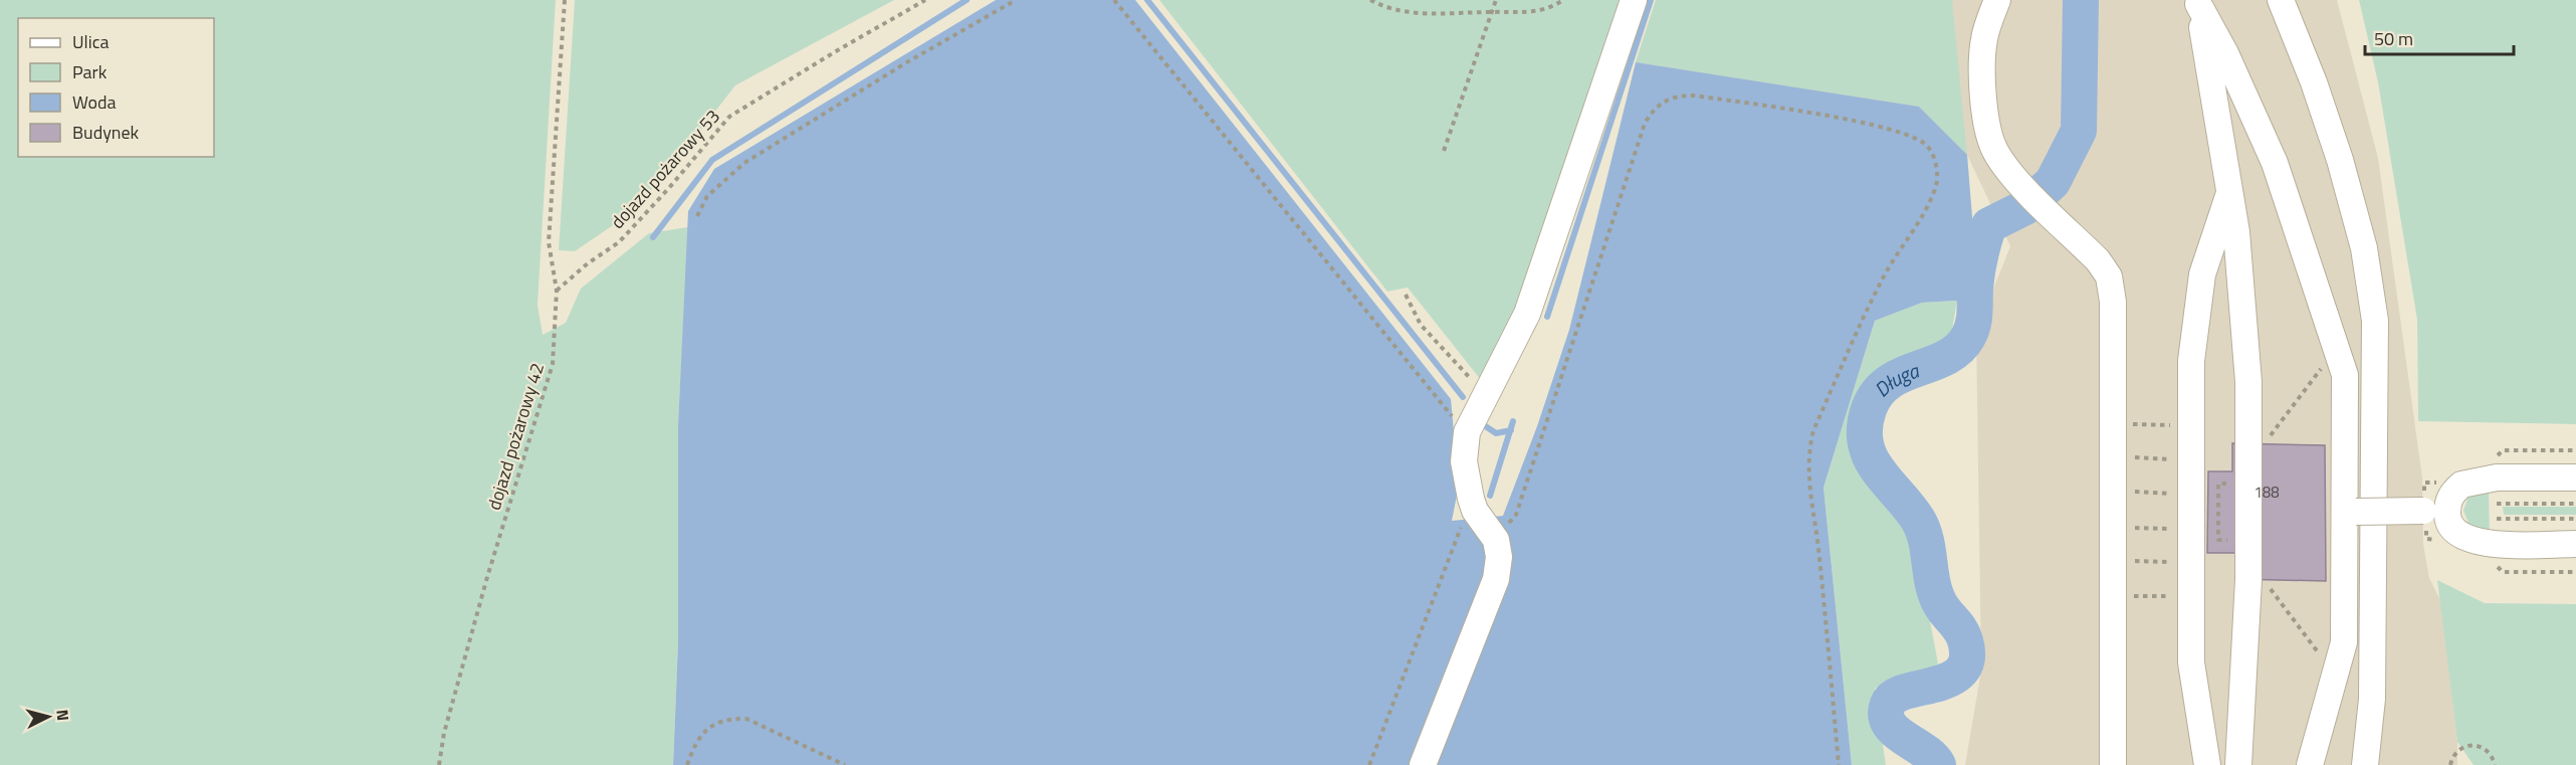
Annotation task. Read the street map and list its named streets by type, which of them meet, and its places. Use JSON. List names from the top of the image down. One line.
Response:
{"streets":{"path":["dojazd pożarowy 53","dojazd pożarowy 42"]},"crossings":[["dojazd pożarowy 53","dojazd pożarowy 42"]],"water":["Długa"],"house_numbers":["188"],"legend":["Ulica","Park","Woda","Budynek"],"scale_bar":"50 m","north":"right"}
